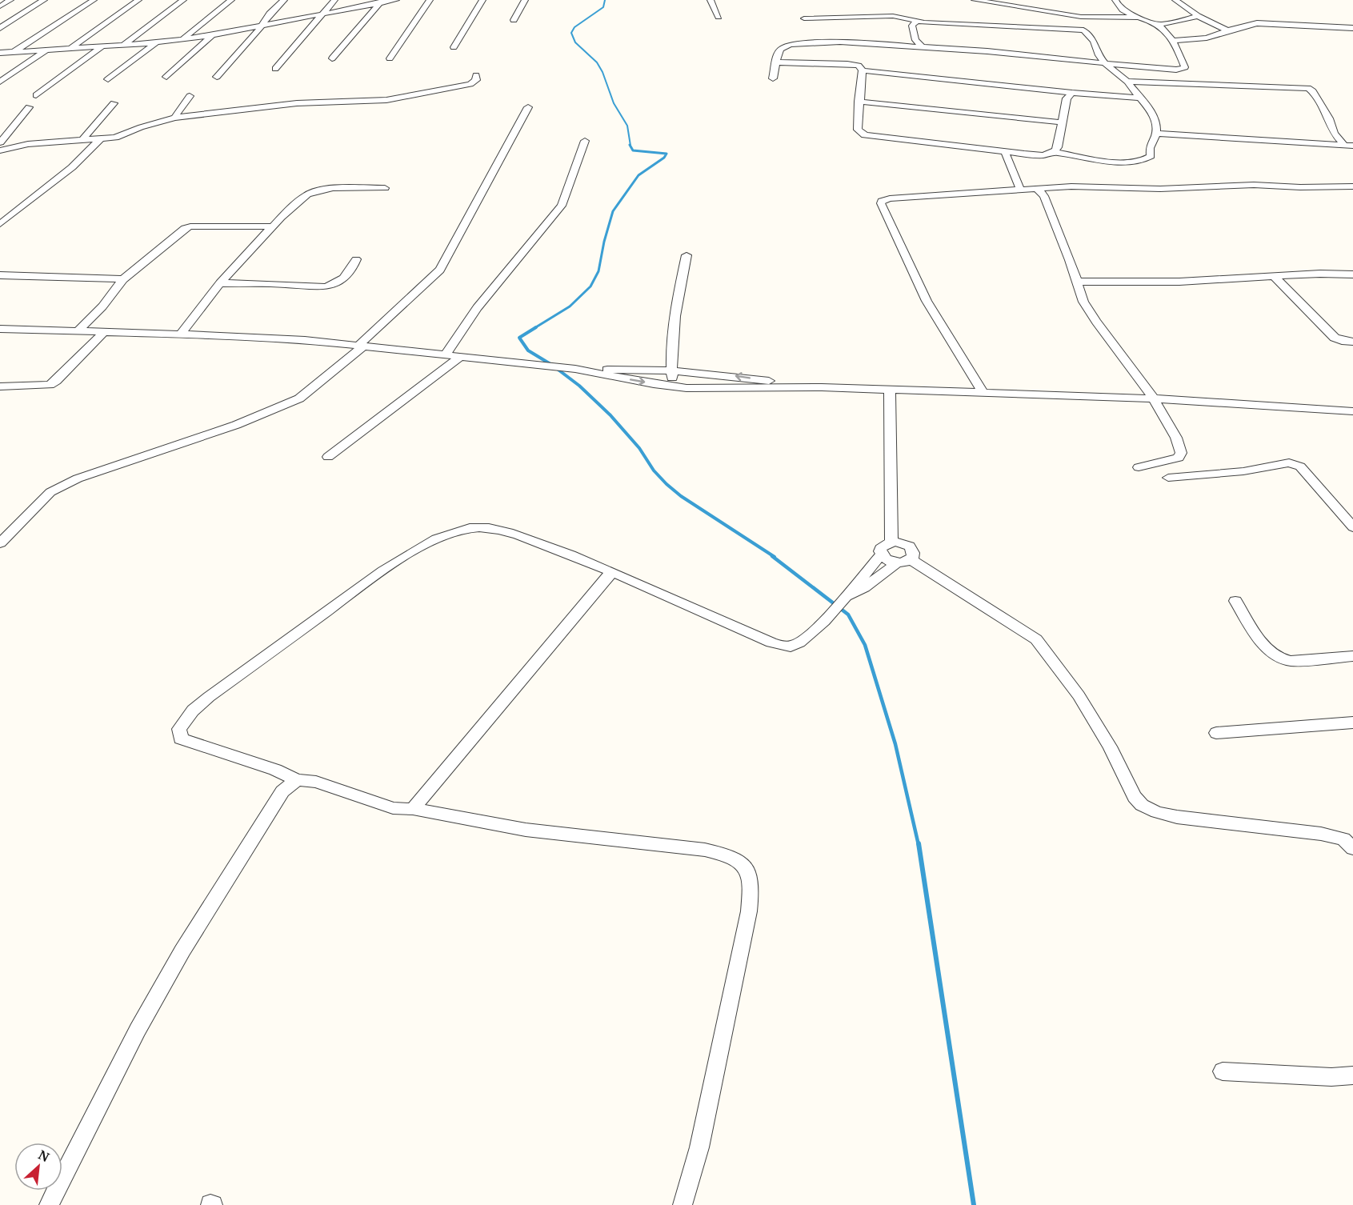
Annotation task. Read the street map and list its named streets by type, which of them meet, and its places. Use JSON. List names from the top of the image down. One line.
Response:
{"north":"top right"}
